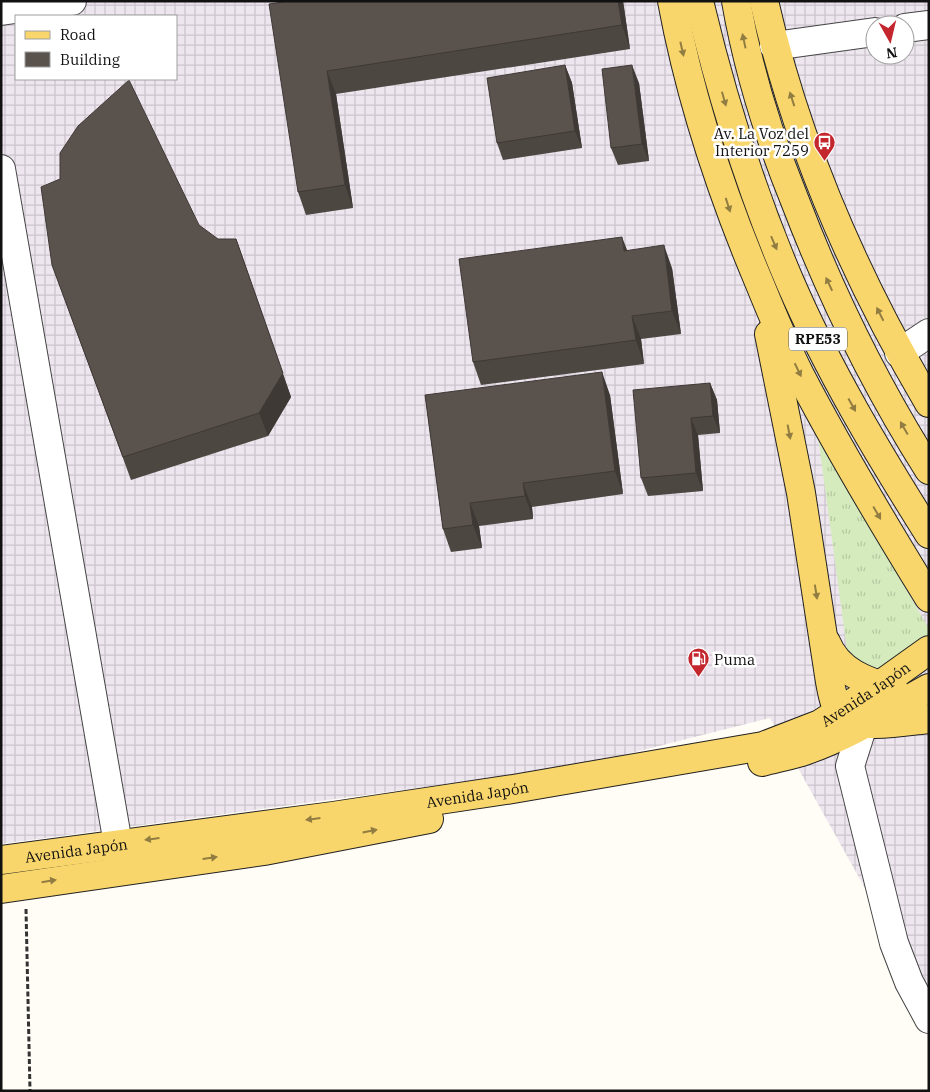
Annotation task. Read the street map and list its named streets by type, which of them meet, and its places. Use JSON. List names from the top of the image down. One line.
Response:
{"streets":{"main road":["RPE53","Avenida Japón"]},"places":{"bus stop":["Av. La Voz del Interior 7259"],"fuel station":["Puma"]},"legend":["Road","Building"],"north":"bottom"}
